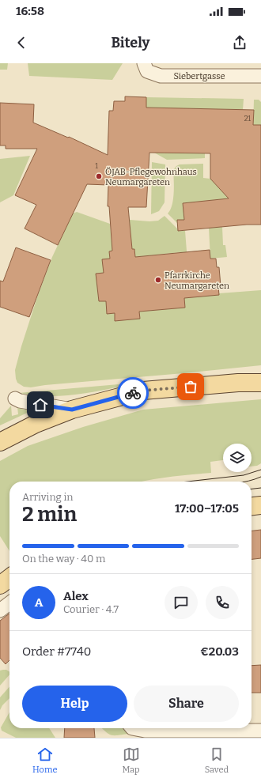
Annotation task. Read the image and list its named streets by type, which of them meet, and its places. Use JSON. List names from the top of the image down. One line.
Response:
{"streets":{"street":["Siebertgasse"]},"places":["ÖJAB-Pflegewohnhaus Neumargareten","Pfarrkirche Neumargareten"],"house_numbers":["21","1"],"page":{"status":"16:58","header":"Bitely","heading":["2 min","Arriving in","17:00–17:05"],"panel":["Alex","Courier · 4.7","Order #7740","€20.03"],"bar":"On the way · 40 m","round":"A","buttons":["Help","Share"],"tabs":["Home","Map","Saved"]}}
